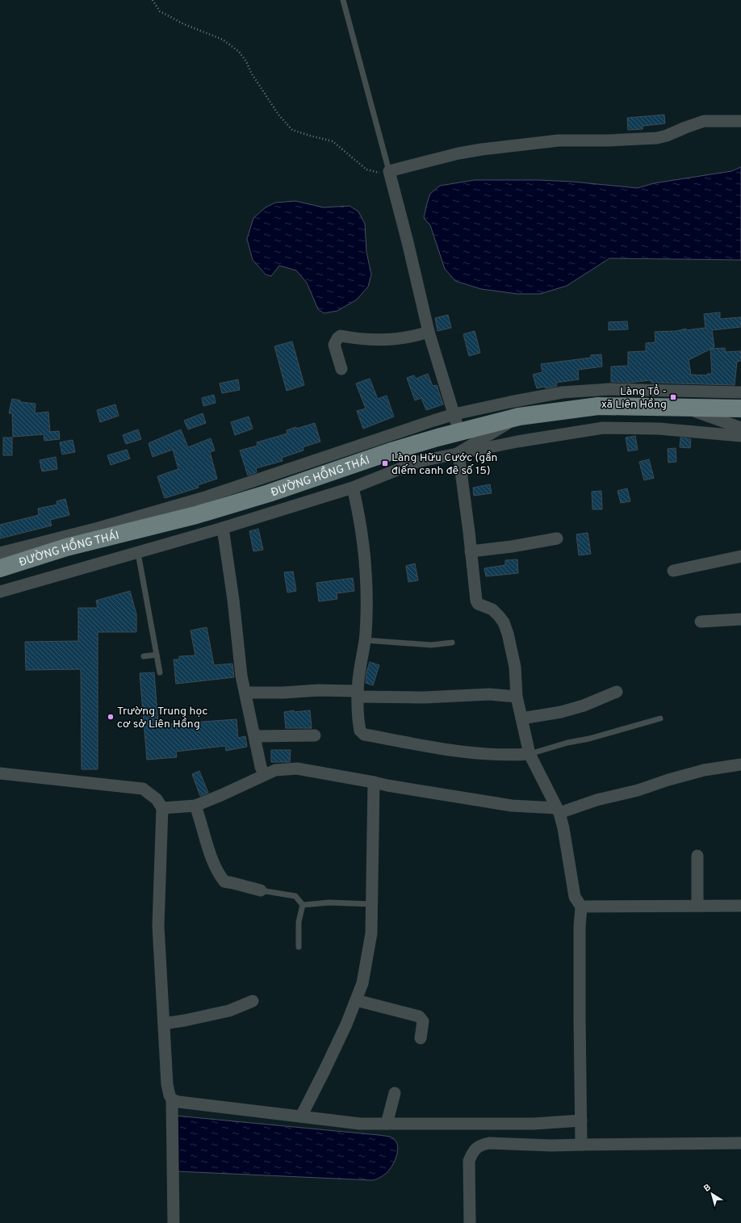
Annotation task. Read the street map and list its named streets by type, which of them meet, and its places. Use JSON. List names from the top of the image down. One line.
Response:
{"streets":{"main road":["ĐƯỜNG HỒNG THÁI"]},"places":{"transit":["Làng Tổ - xã Liên Hồng","Làng Hữu Cước (gần điếm canh đê số 15)"],"other":["Trường Trung học cơ sở Liên Hồng"]},"north":"top left"}
